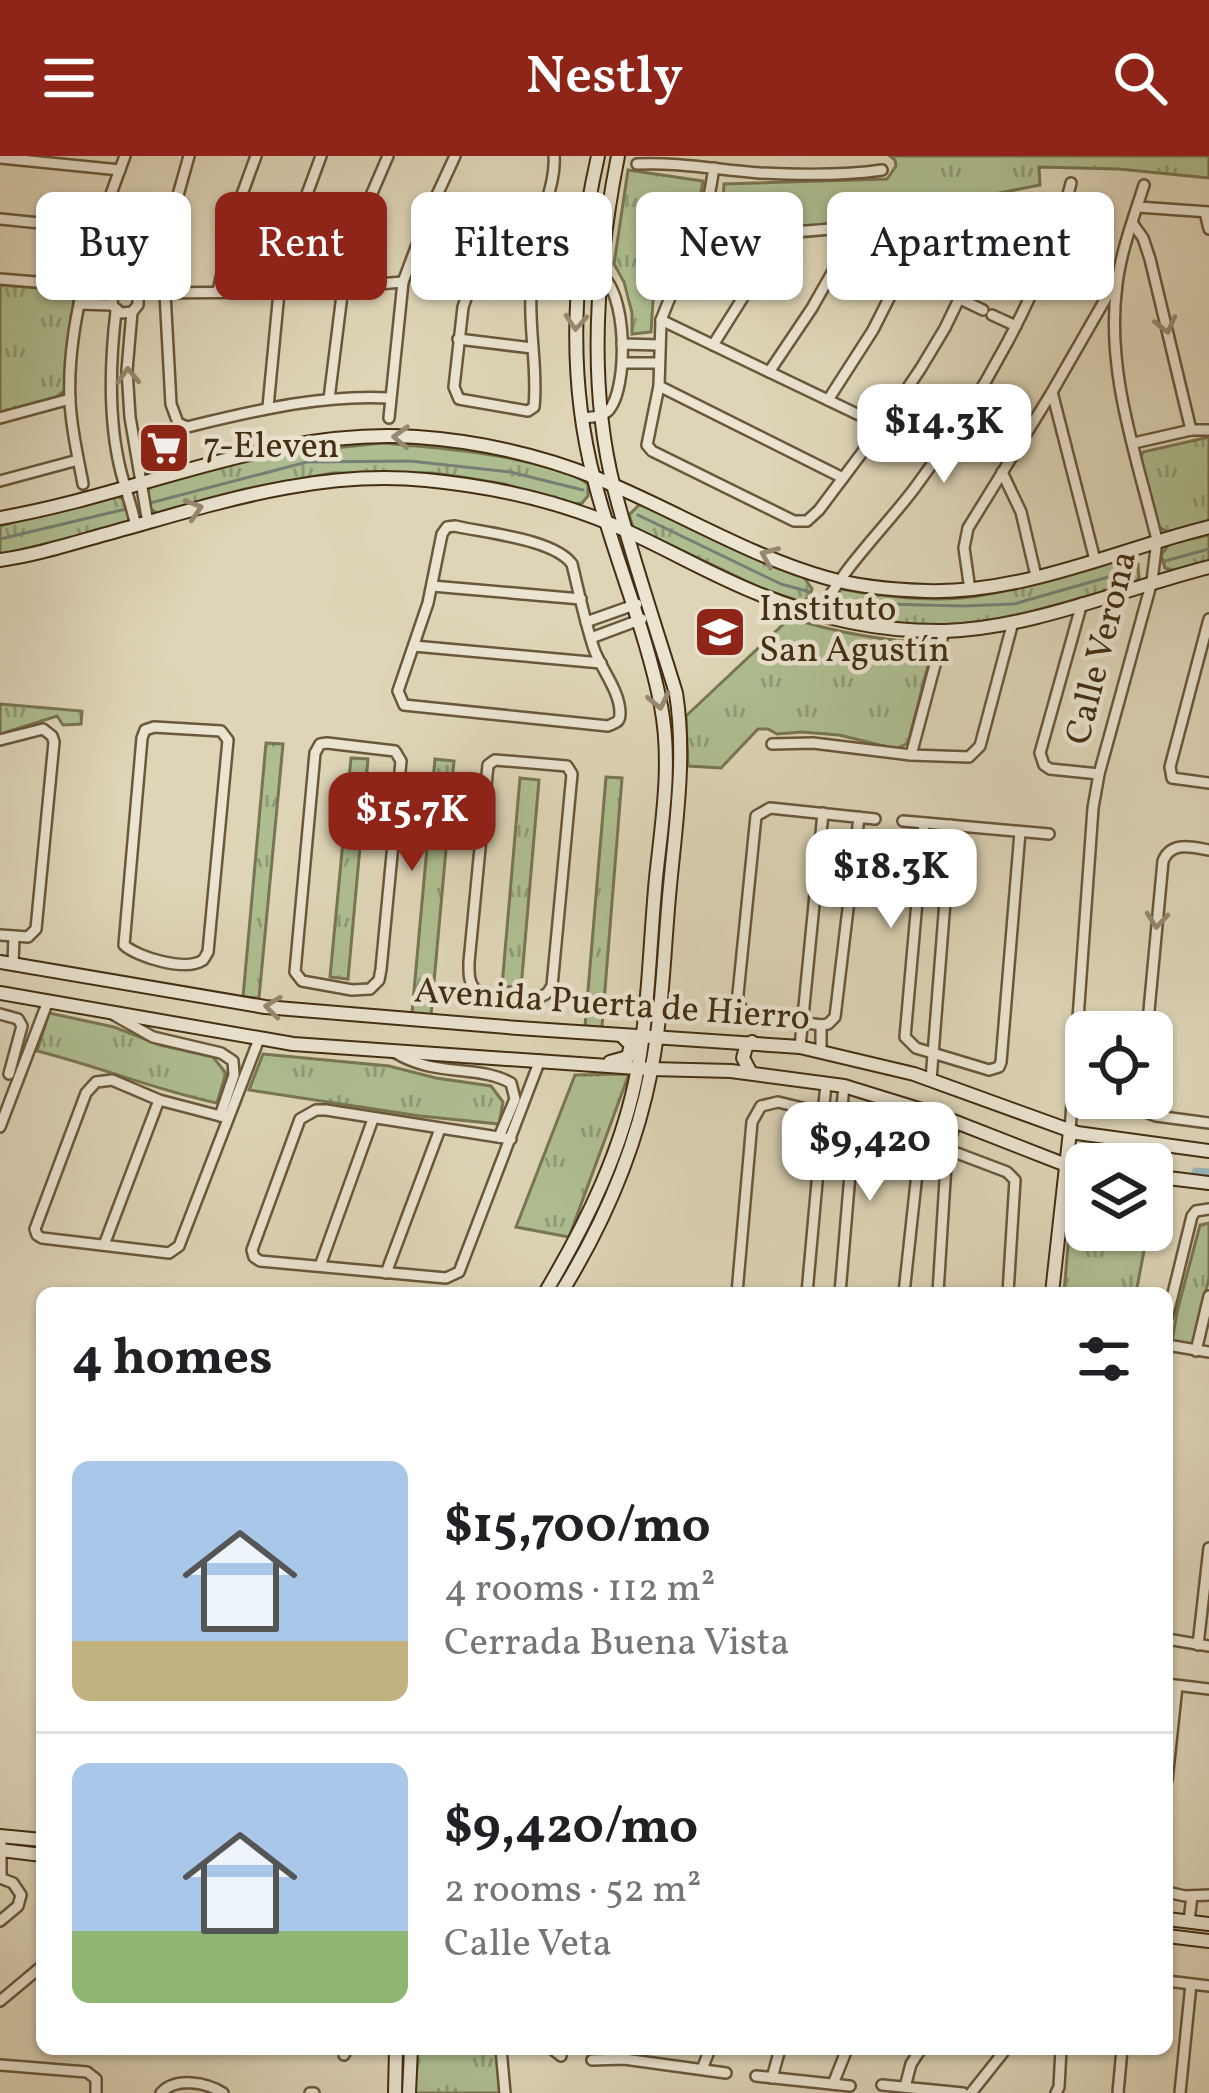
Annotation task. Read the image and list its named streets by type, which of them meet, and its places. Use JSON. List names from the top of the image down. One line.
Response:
{"streets":{"street":["Calle Verona","Avenida Puerta de Hierro"]},"crossings":[["Calle Verona","Avenida Puerta de Hierro"]],"places":{"supermarket":["7-Eleven"],"school or university":["Instituto San Agustín"]},"page":{"header":"Nestly","chip":["Buy","Rent","Filters","New","Apartment"],"price":["$14.3K","$15.7K","$18.3K","$9,420"],"heading":"4 homes","list":[{"name":"$15,700/mo","note":"4 rooms · 112 m² · Cerrada Buena Vista"},{"name":"$9,420/mo","note":"2 rooms · 52 m² · Calle Veta"}]}}
